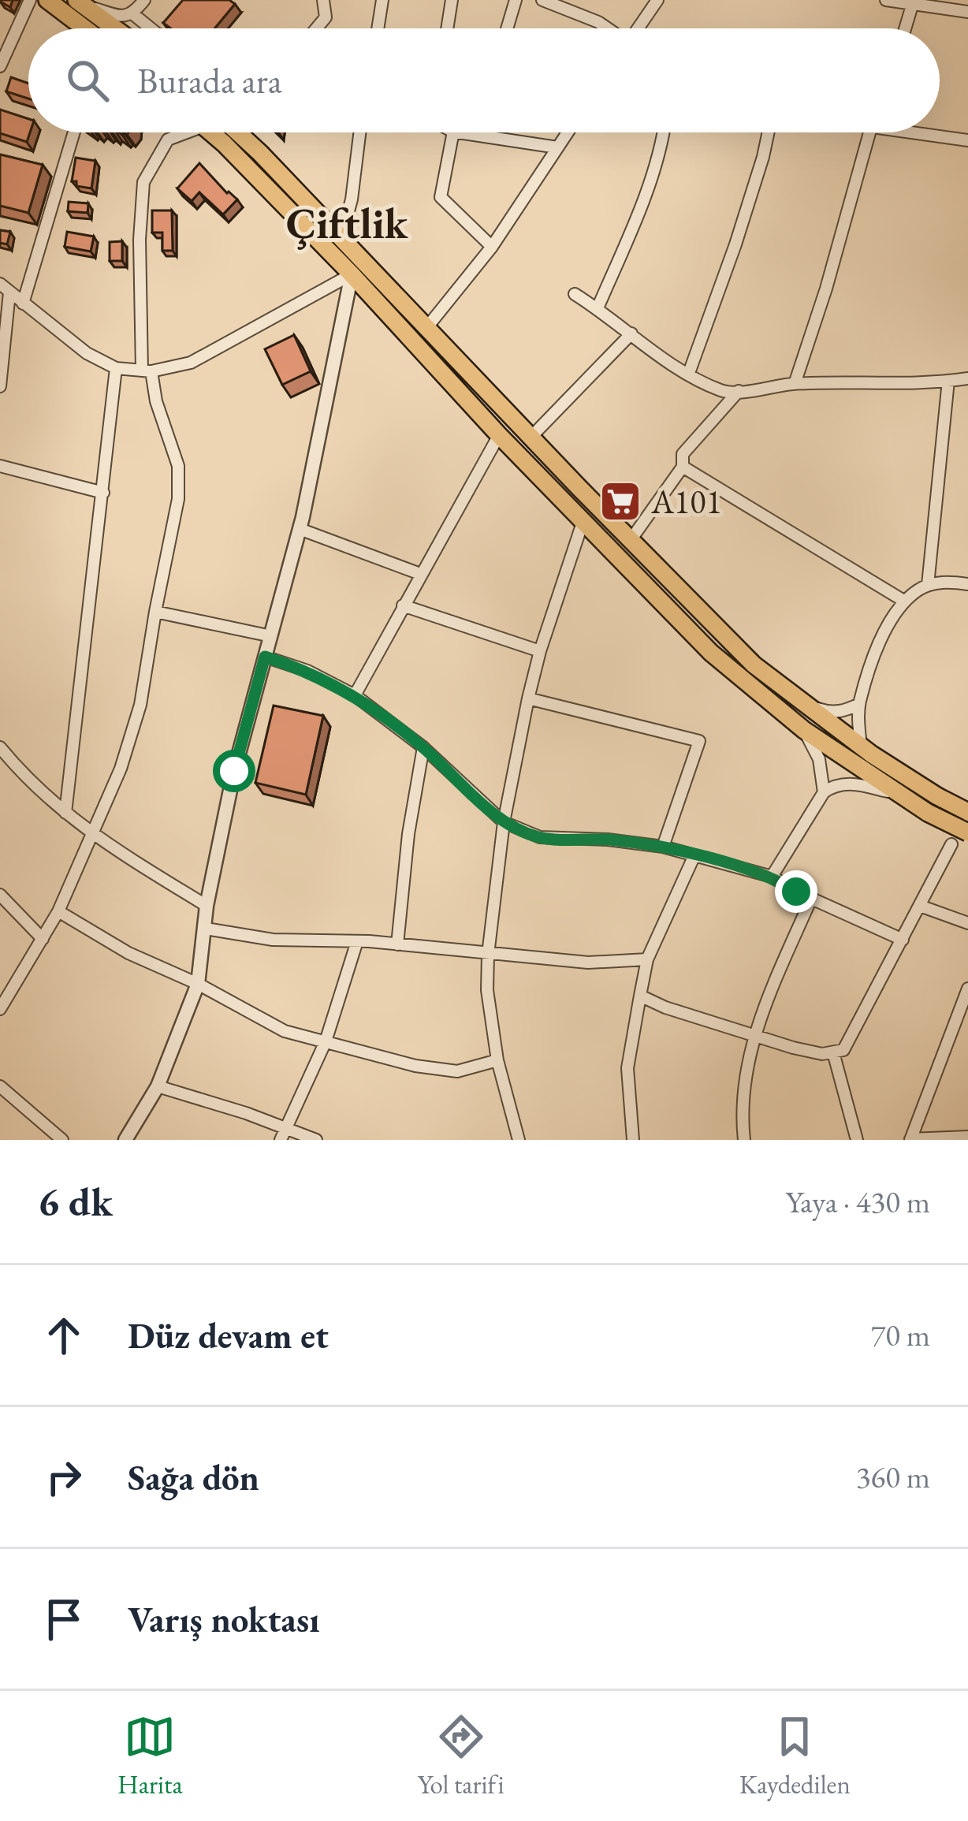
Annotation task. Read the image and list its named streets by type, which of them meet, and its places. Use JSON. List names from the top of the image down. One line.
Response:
{"districts":["Çiftlik"],"places":{"supermarket":["A101"]},"page":{"search":"Burada ara","heading":["6 dk","Yaya · 430 m"],"list":[["Düz devam et","70 m"],["Sağa dön","360 m"],"Varış noktası"],"nav":["Harita","Yol tarifi","Kaydedilen"]}}
